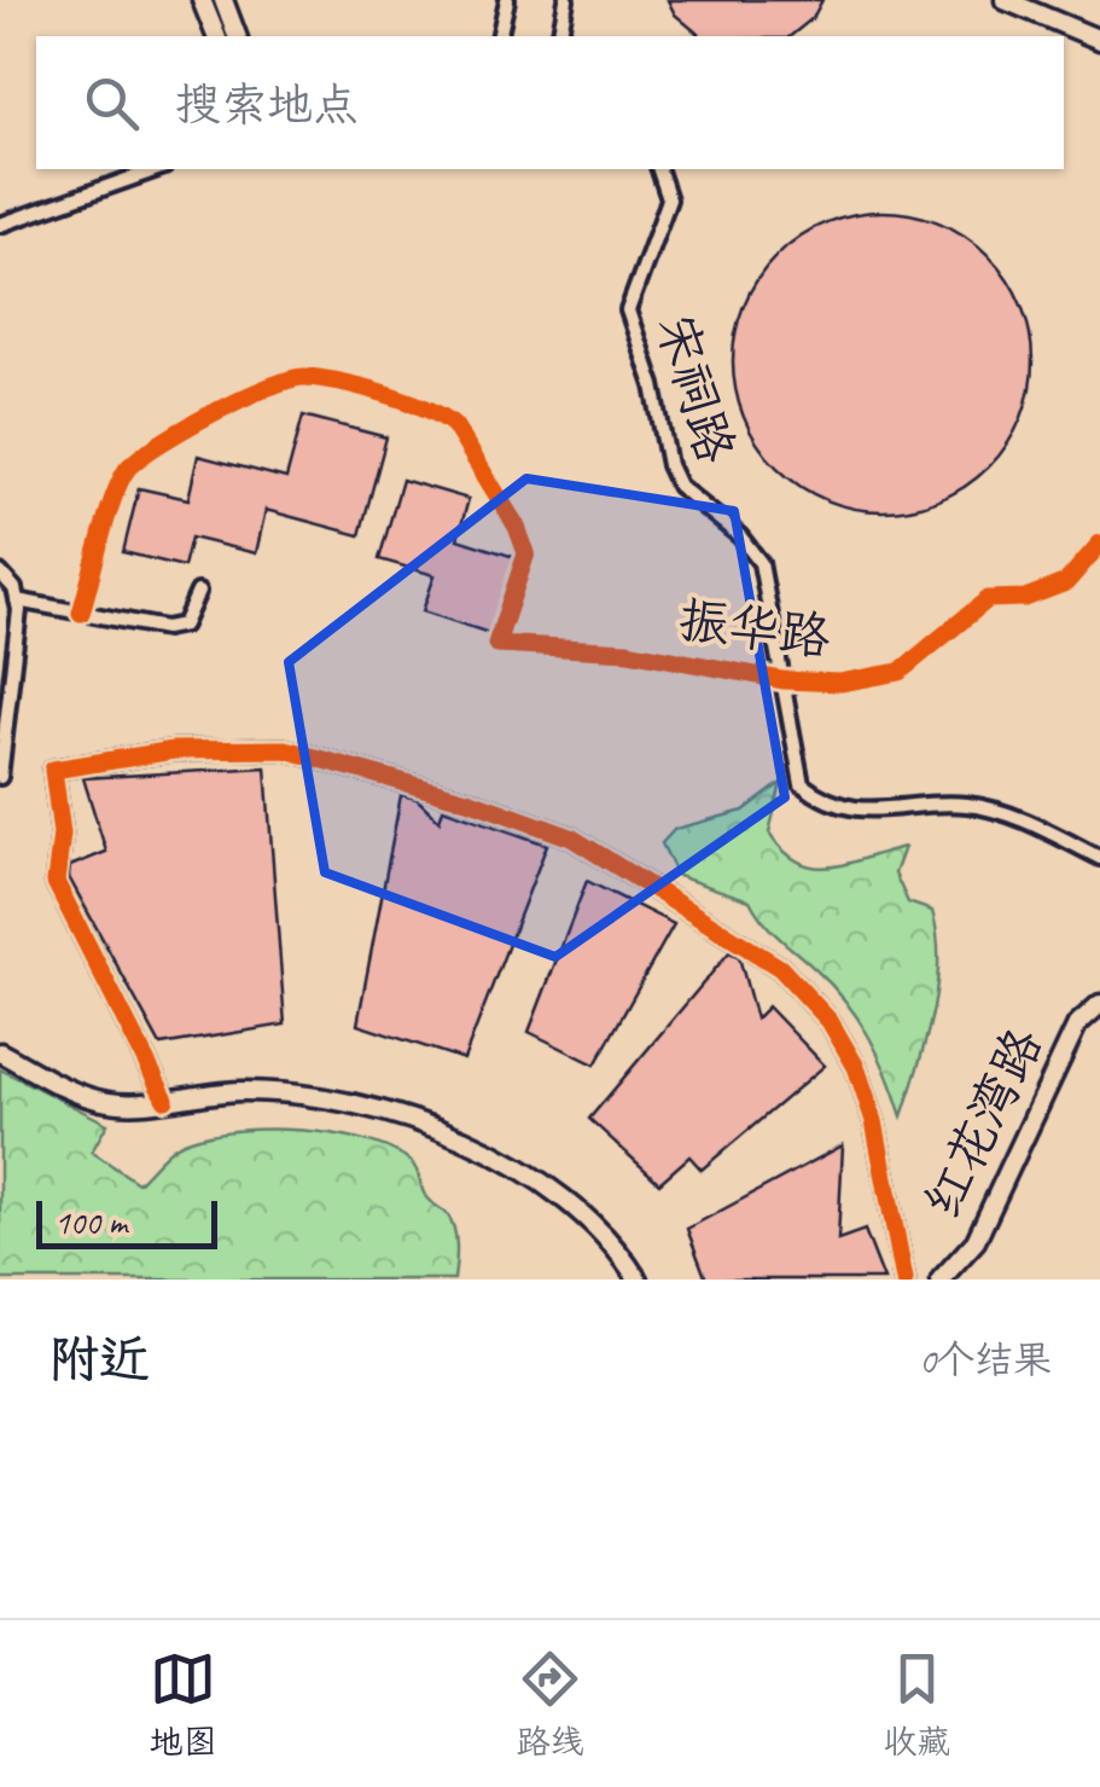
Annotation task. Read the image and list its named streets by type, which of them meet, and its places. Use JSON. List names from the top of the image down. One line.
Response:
{"streets":{"street":["宋祠路","振华路","红花湾路"]},"crossings":[["宋祠路","振华路"]],"scale_bar":"100 m","page":{"search":"搜索地点","scale":"100 m","heading":["附近","0个结果"],"nav":["地图","路线","收藏"]}}
